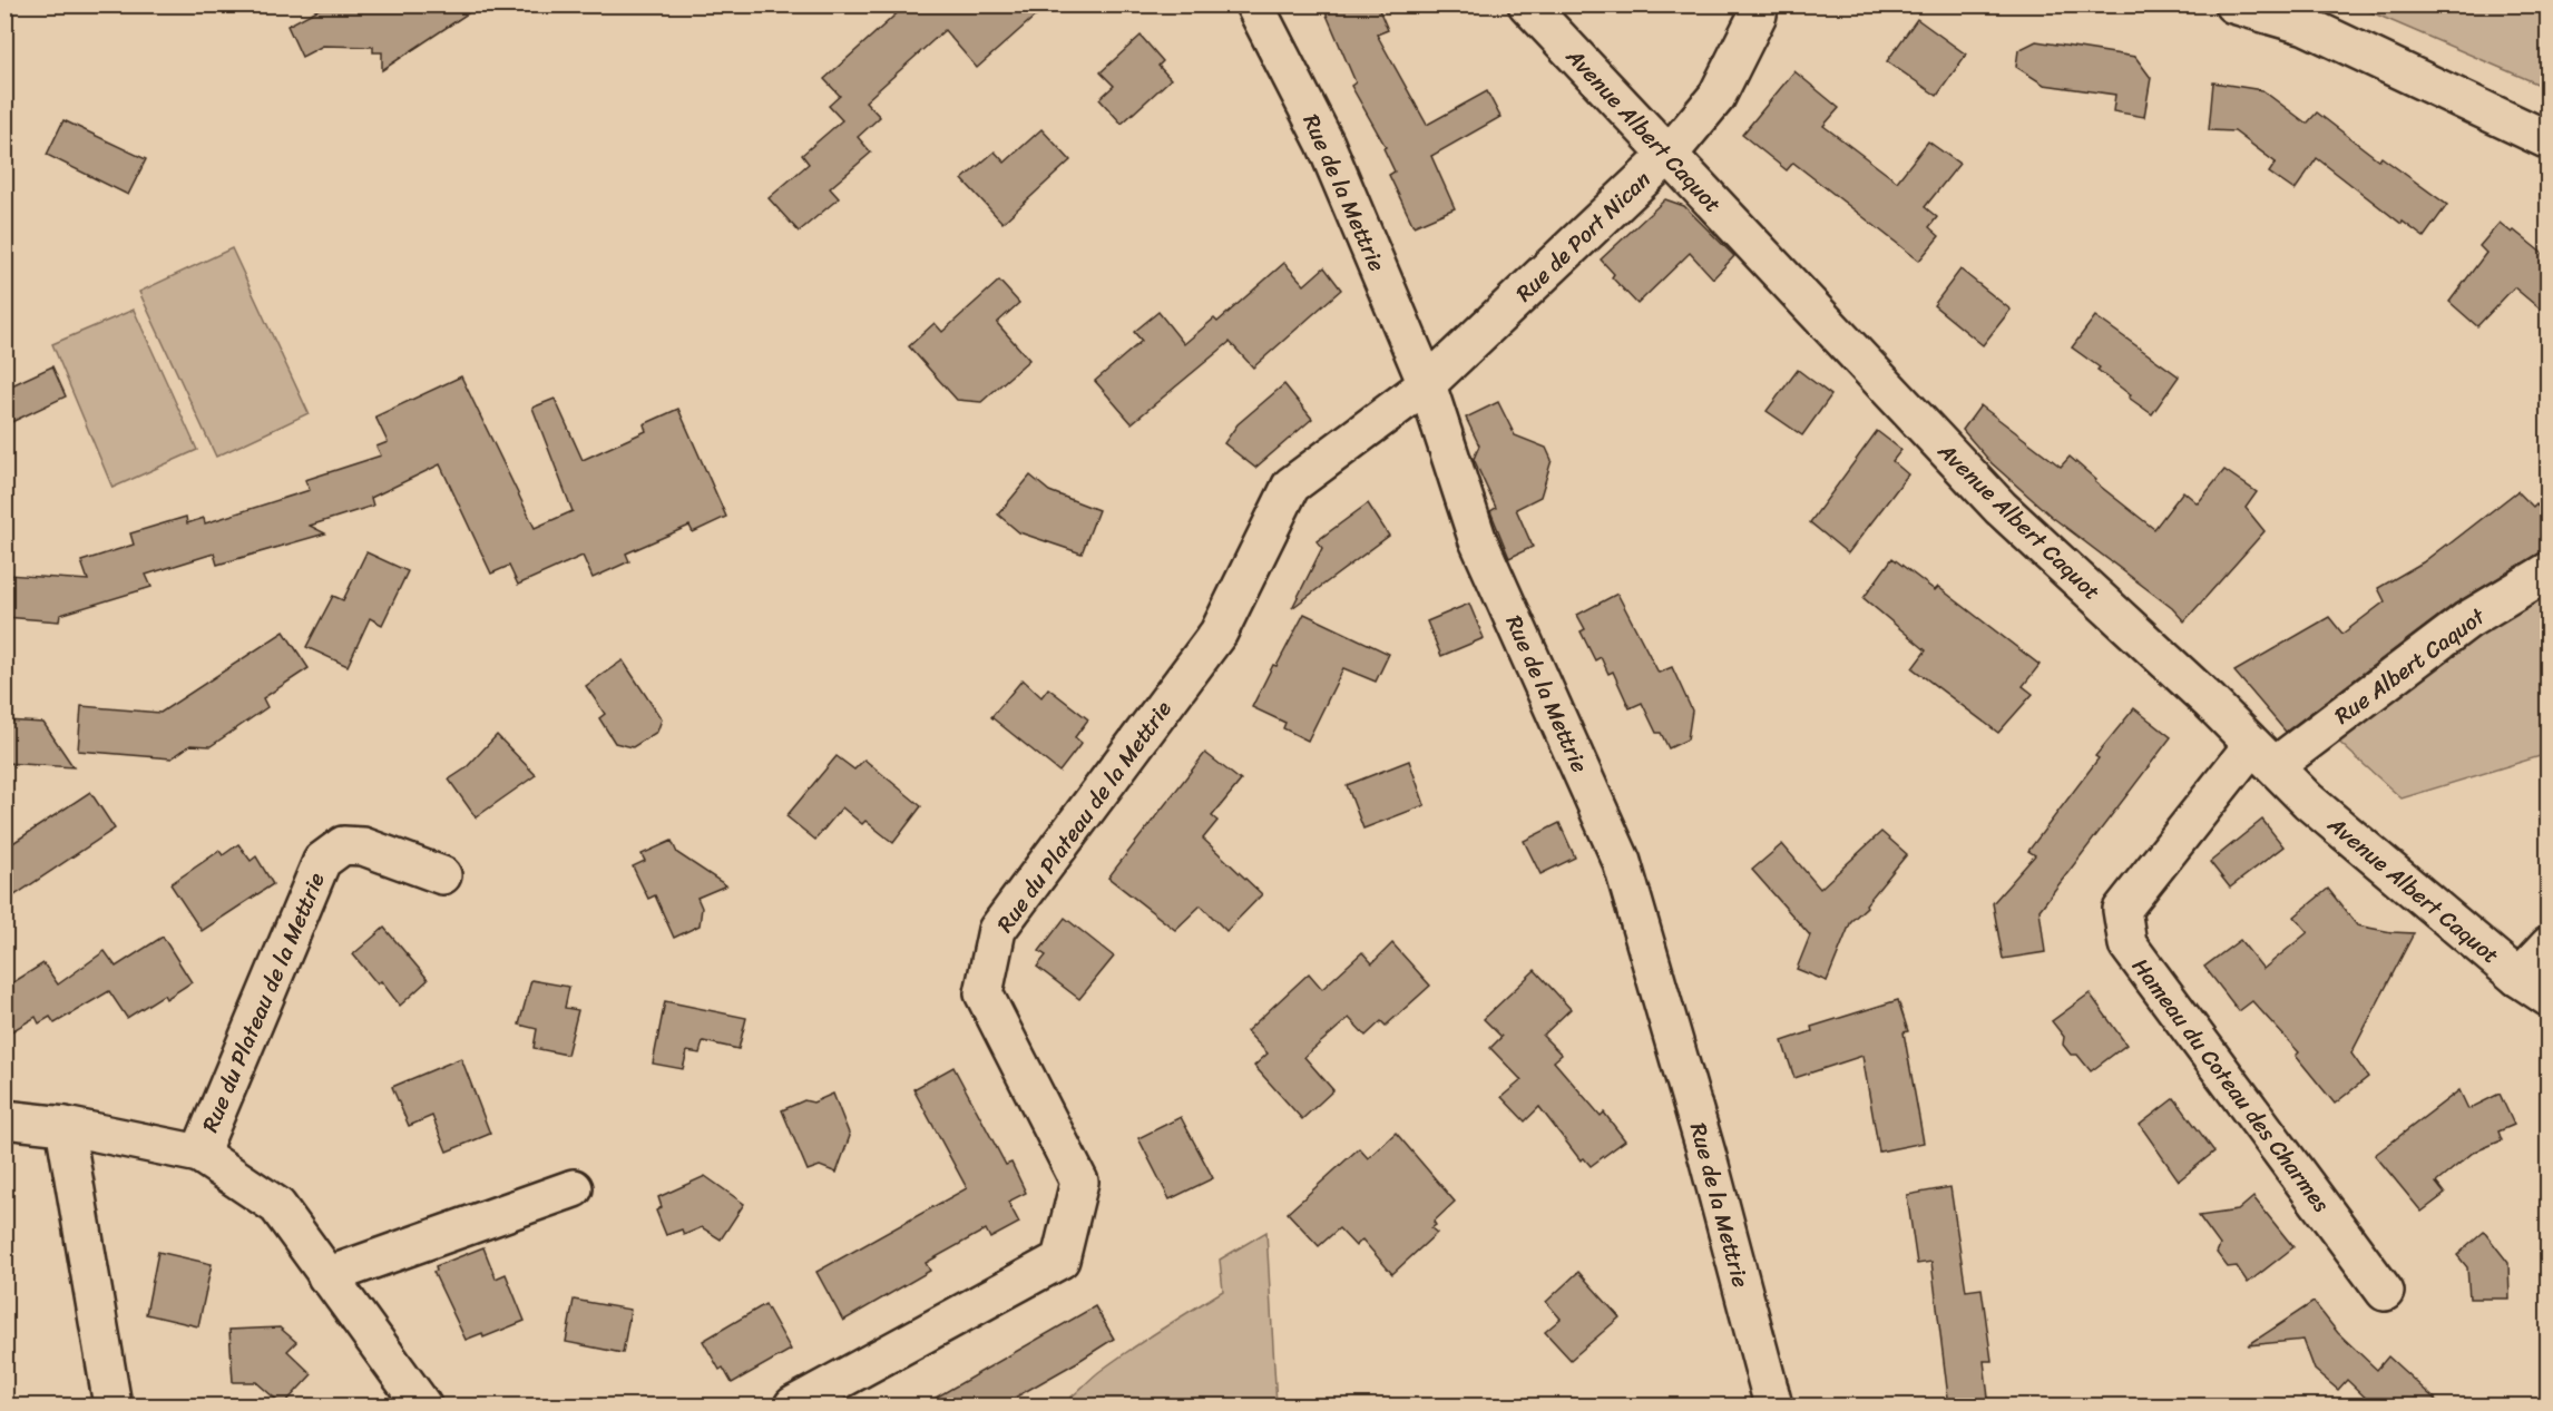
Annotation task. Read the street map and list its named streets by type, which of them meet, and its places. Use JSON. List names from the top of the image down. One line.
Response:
{"streets":{"street":["Avenue Albert Caquot","Rue de la Mettrie","Rue de Port Nican","Rue Albert Caquot","Rue du Plateau de la Mettrie","Hameau du Coteau des Charmes"]},"crossings":[["Avenue Albert Caquot","Rue de Port Nican"],["Avenue Albert Caquot","Rue Albert Caquot"],["Avenue Albert Caquot","Hameau du Coteau des Charmes"],["Rue de la Mettrie","Rue de Port Nican"],["Rue de la Mettrie","Rue du Plateau de la Mettrie"],["Rue de Port Nican","Rue du Plateau de la Mettrie"],["Rue Albert Caquot","Hameau du Coteau des Charmes"]]}
